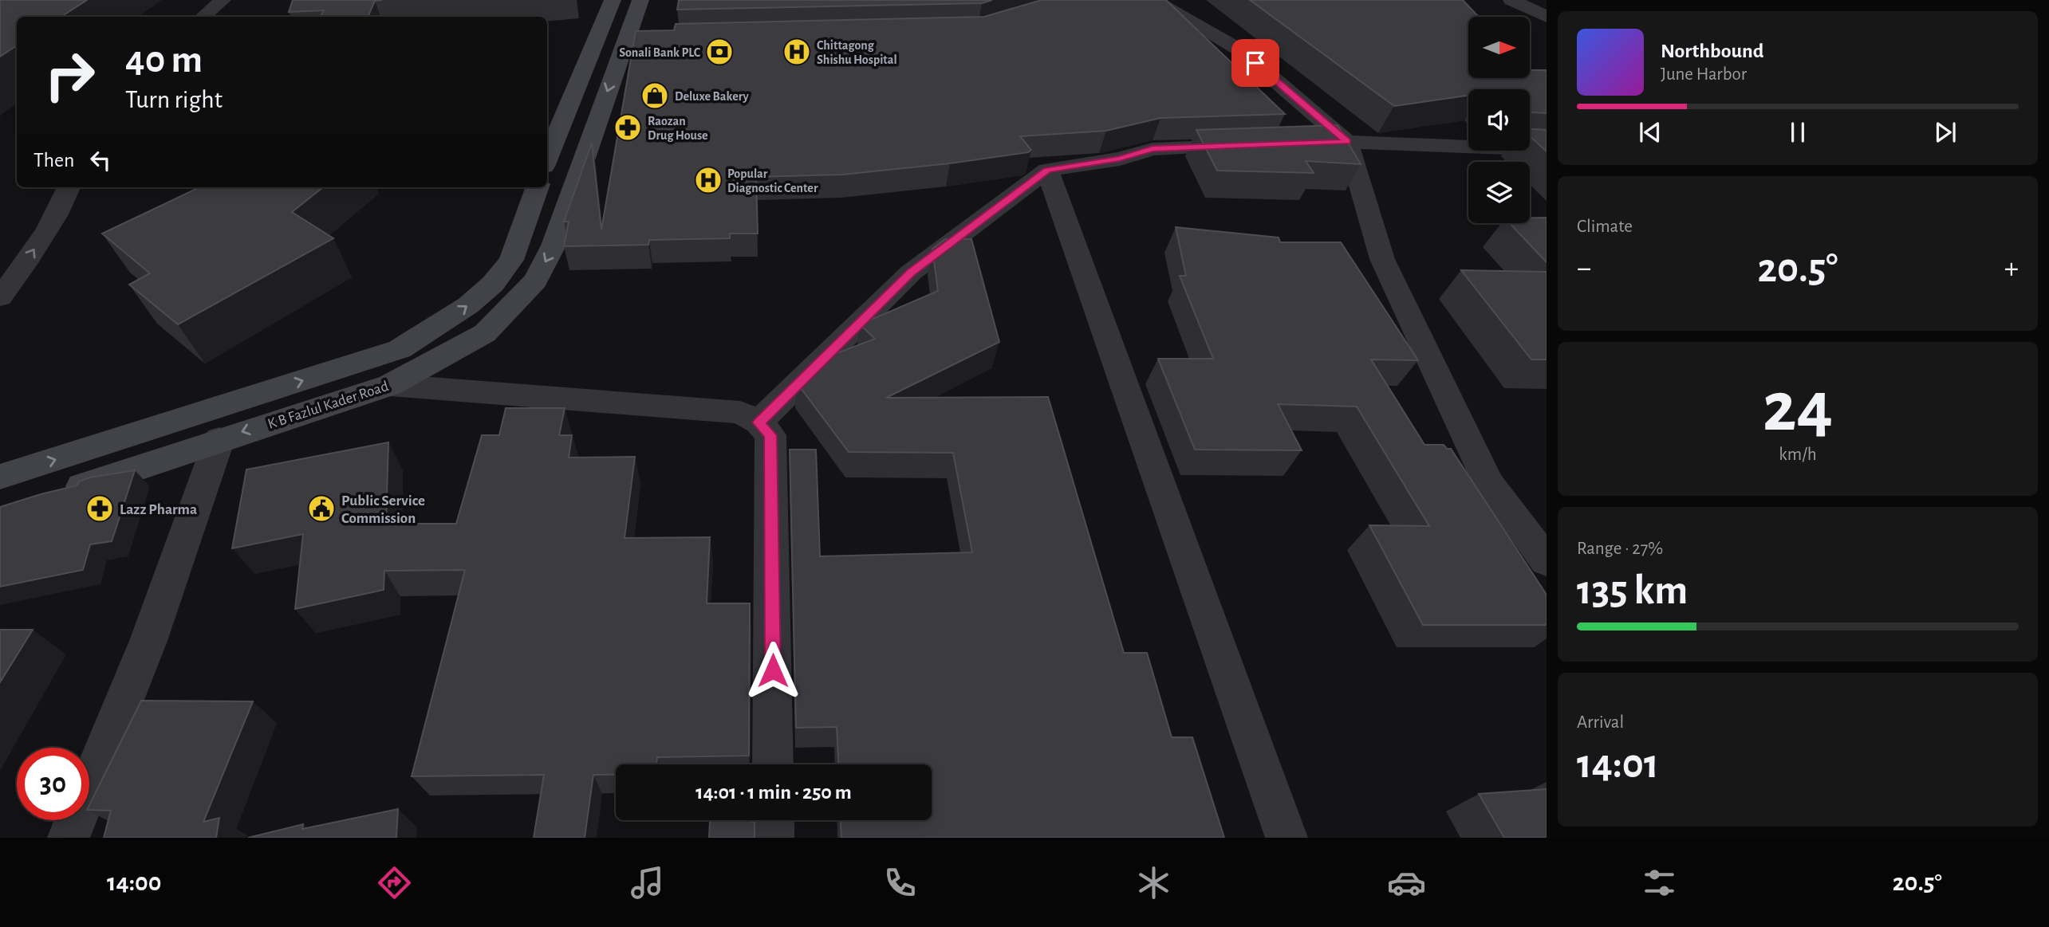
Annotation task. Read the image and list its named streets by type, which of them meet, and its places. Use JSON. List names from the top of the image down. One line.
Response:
{"streets":{"main road":["K B Fazlul Kader Road"]},"places":{"bank":["Sonali Bank PLC"],"hospital":["Chittagong Shishu Hospital","Popular Diagnostic Center"],"shop":["Deluxe Bakery"],"pharmacy":["Raozan Drug House","Lazz Pharma"],"public building":["Public Service Commission"]},"north":"right","page":{"turn":["40 m","Turn right"],"song":["Northbound","June Harbor"],"then":"Then","tile":["Climate",["24","km/h"],["Range · 27%","135 km"],["Arrival","14:01"]],"heat":["−","20.5°","+"],"limit":"30","trip":"14:01 · 1 min · 250 m","tabs":["14:00","20.5°"]}}
